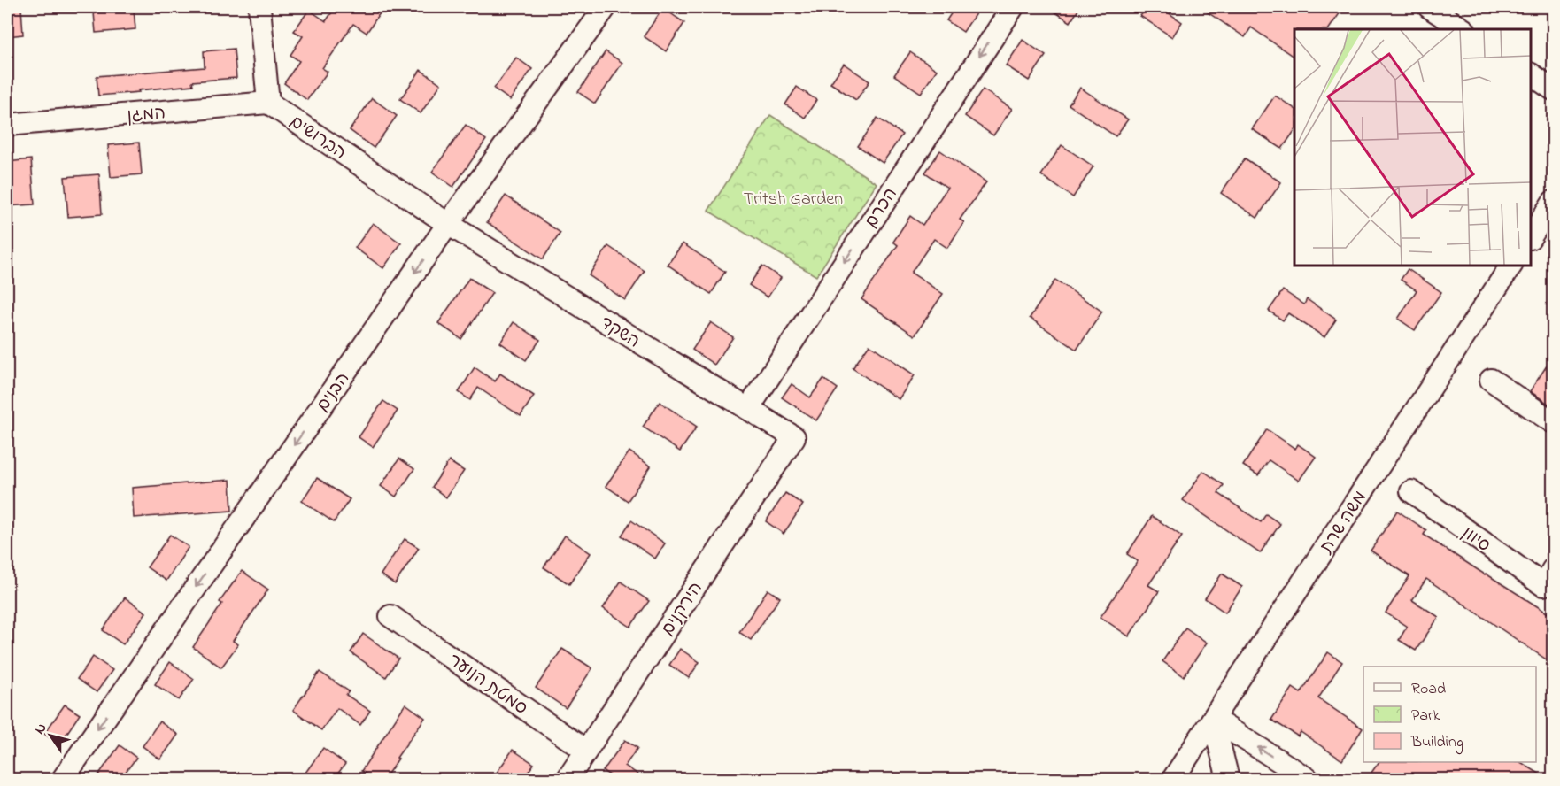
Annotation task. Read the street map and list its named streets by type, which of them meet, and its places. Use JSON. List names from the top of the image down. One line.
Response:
{"streets":{"street":["המגן","הברושים","הכרם","השקד","הבנים","משה שרת","סיוון","הירקנים","סמטת הנוער"]},"crossings":[["המגן","הברושים"],["הברושים","השקד"],["הברושים","הבנים"],["הכרם","השקד"],["השקד","הבנים"],["השקד","הירקנים"],["הירקנים","סמטת הנוער"]],"one_way":["הכרם","הבנים"],"parks":["Tritsh Garden"],"legend":["Road","Park","Building"],"north":"top left"}
